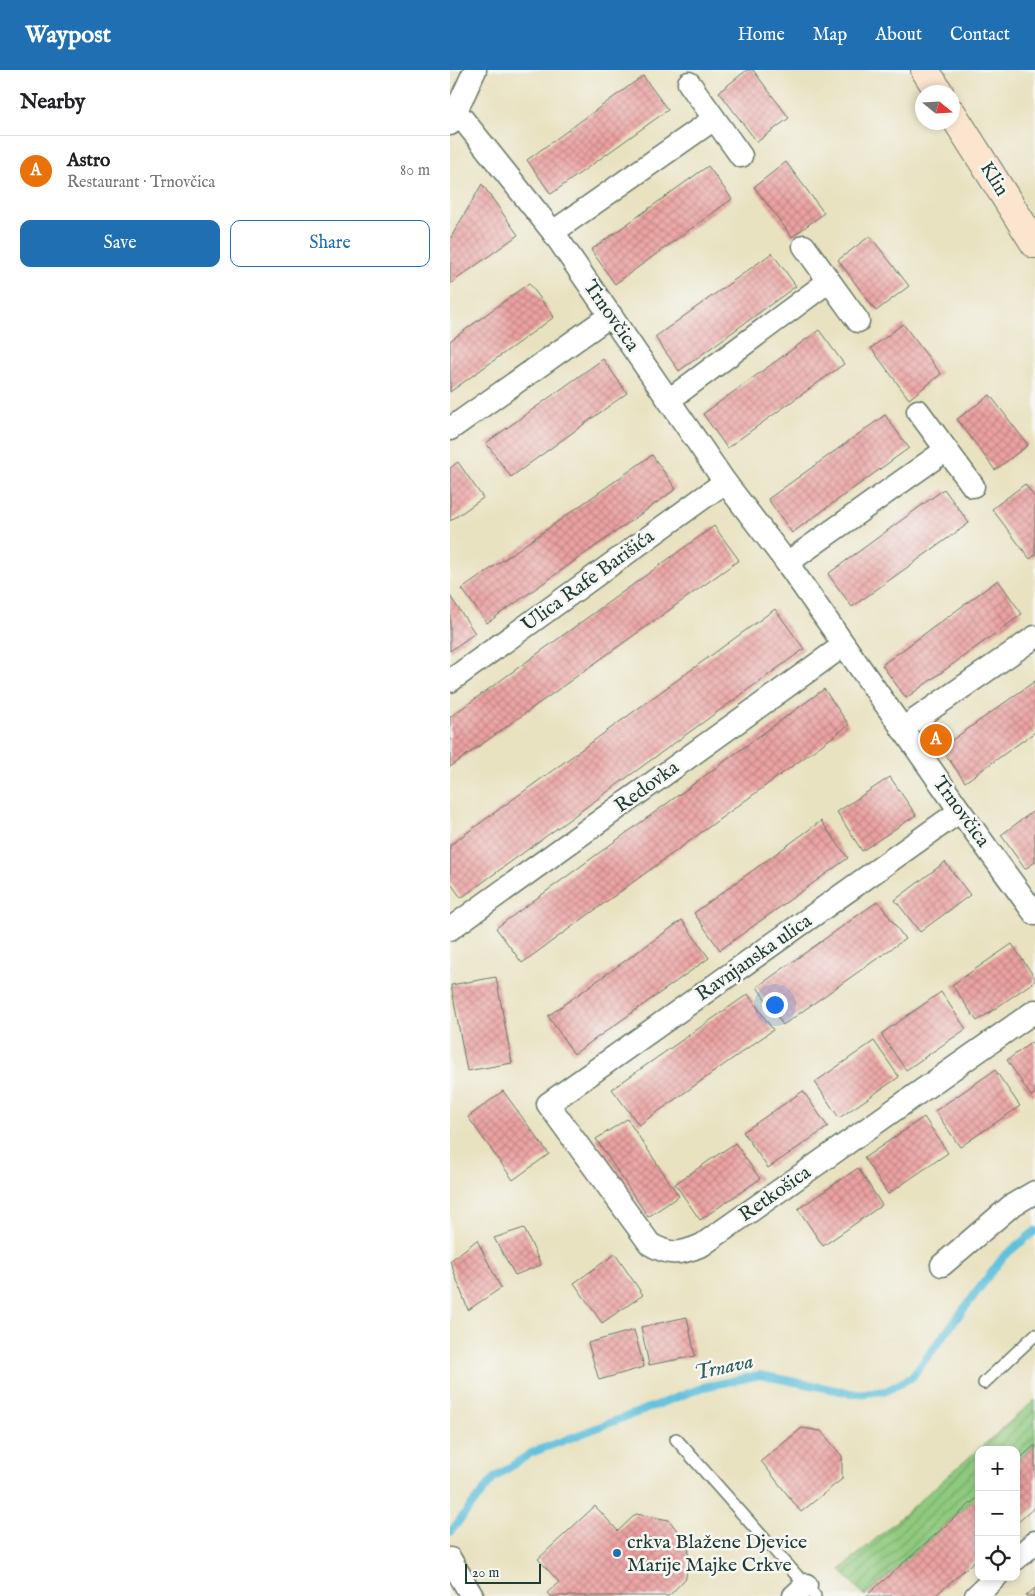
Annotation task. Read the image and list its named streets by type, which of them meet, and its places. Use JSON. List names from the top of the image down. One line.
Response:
{"streets":{"street":["Klin","Trnovčica","Ulica Rafe Barišića","Redovka","Ravnjanska ulica","Retkošica"]},"crossings":[["Trnovčica","Ulica Rafe Barišića"],["Trnovčica","Redovka"],["Trnovčica","Ravnjanska ulica"],["Ravnjanska ulica","Retkošica"]],"water":["Trnava"],"places":["crkva Blažene Djevice Marije Majke Crkve"],"scale_bar":"20 m","north":"right","page":{"header":"Waypost","nav":["Home","Map","About","Contact"],"heading":"Nearby","list":[{"mark":"A","name":"Astro","note":"Restaurant · Trnovčica","value":"80 m"}],"buttons":["Save","Share"],"pins":"A","map_buttons":["+","−"],"scale":"20 m"}}
